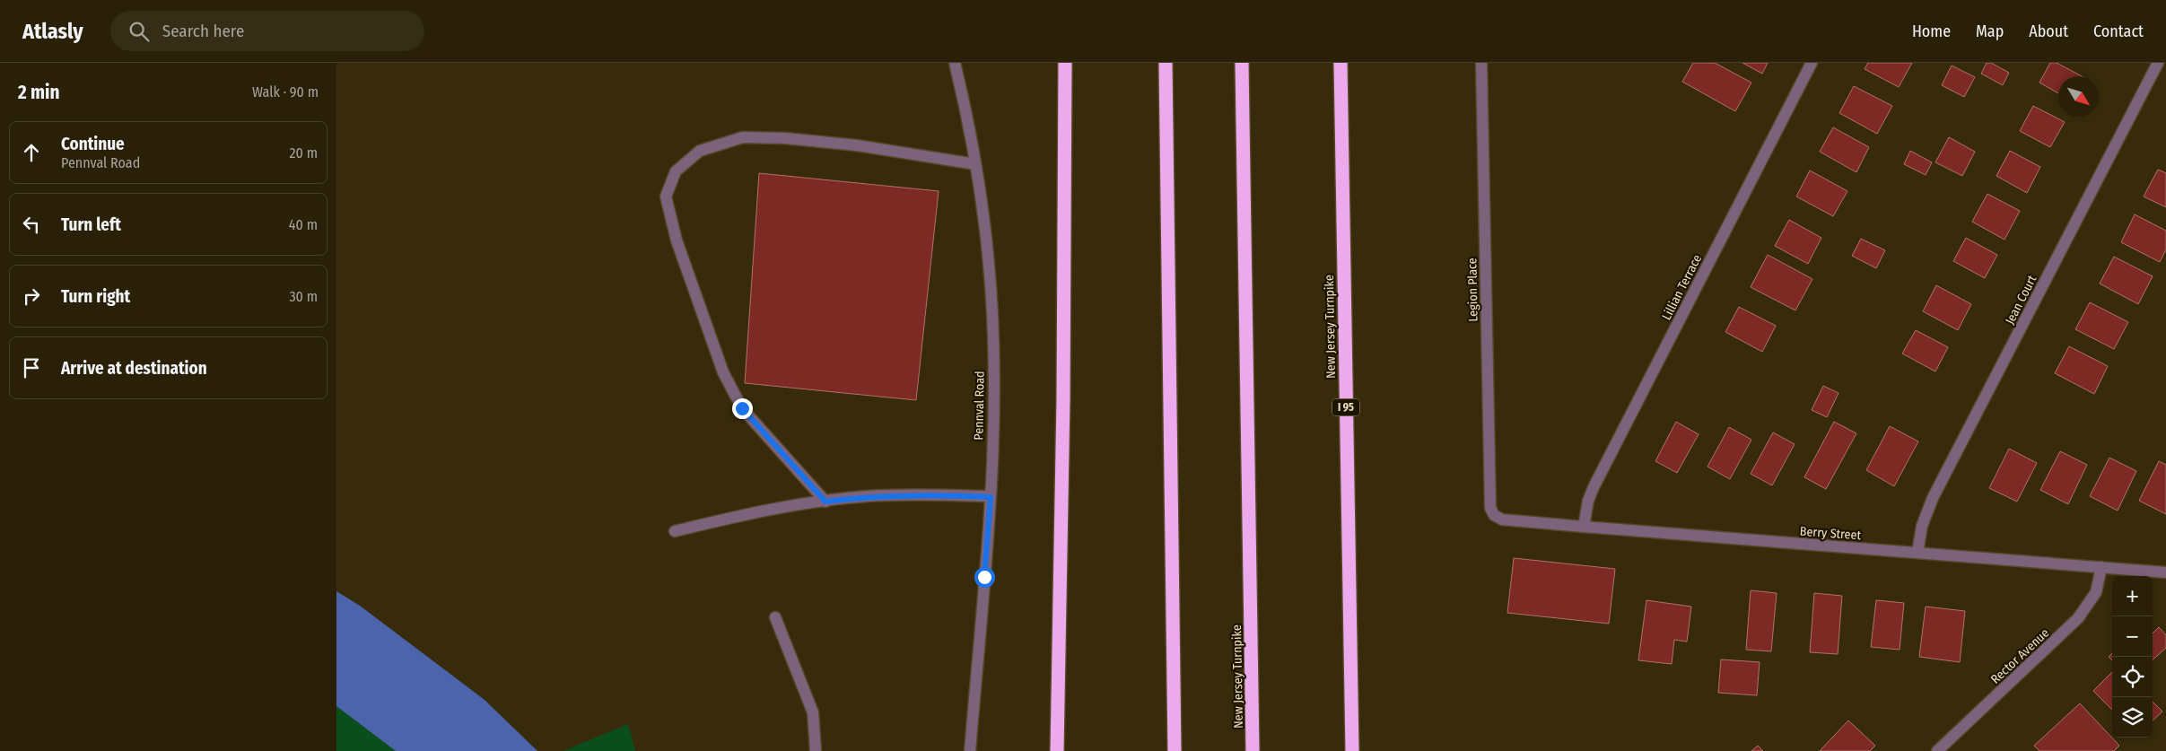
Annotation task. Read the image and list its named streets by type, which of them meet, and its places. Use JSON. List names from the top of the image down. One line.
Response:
{"streets":{"highway":["New Jersey Turnpike","I 95"],"street":["Lillian Terrace","Legion Place","Jean Court","Pennval Road","Berry Street","Rector Avenue"]},"crossings":[["Lillian Terrace","Berry Street"],["Legion Place","Berry Street"],["Jean Court","Berry Street"],["Berry Street","Rector Avenue"]],"north":"bottom right","page":{"header":"Atlasly","search":"Search here","nav":["Home","Map","About","Contact"],"heading":["2 min","Walk · 90 m"],"list":[["Continue","Pennval Road","20 m"],["Turn left","40 m"],["Turn right","30 m"],"Arrive at destination"],"map_buttons":["+","−"]}}
